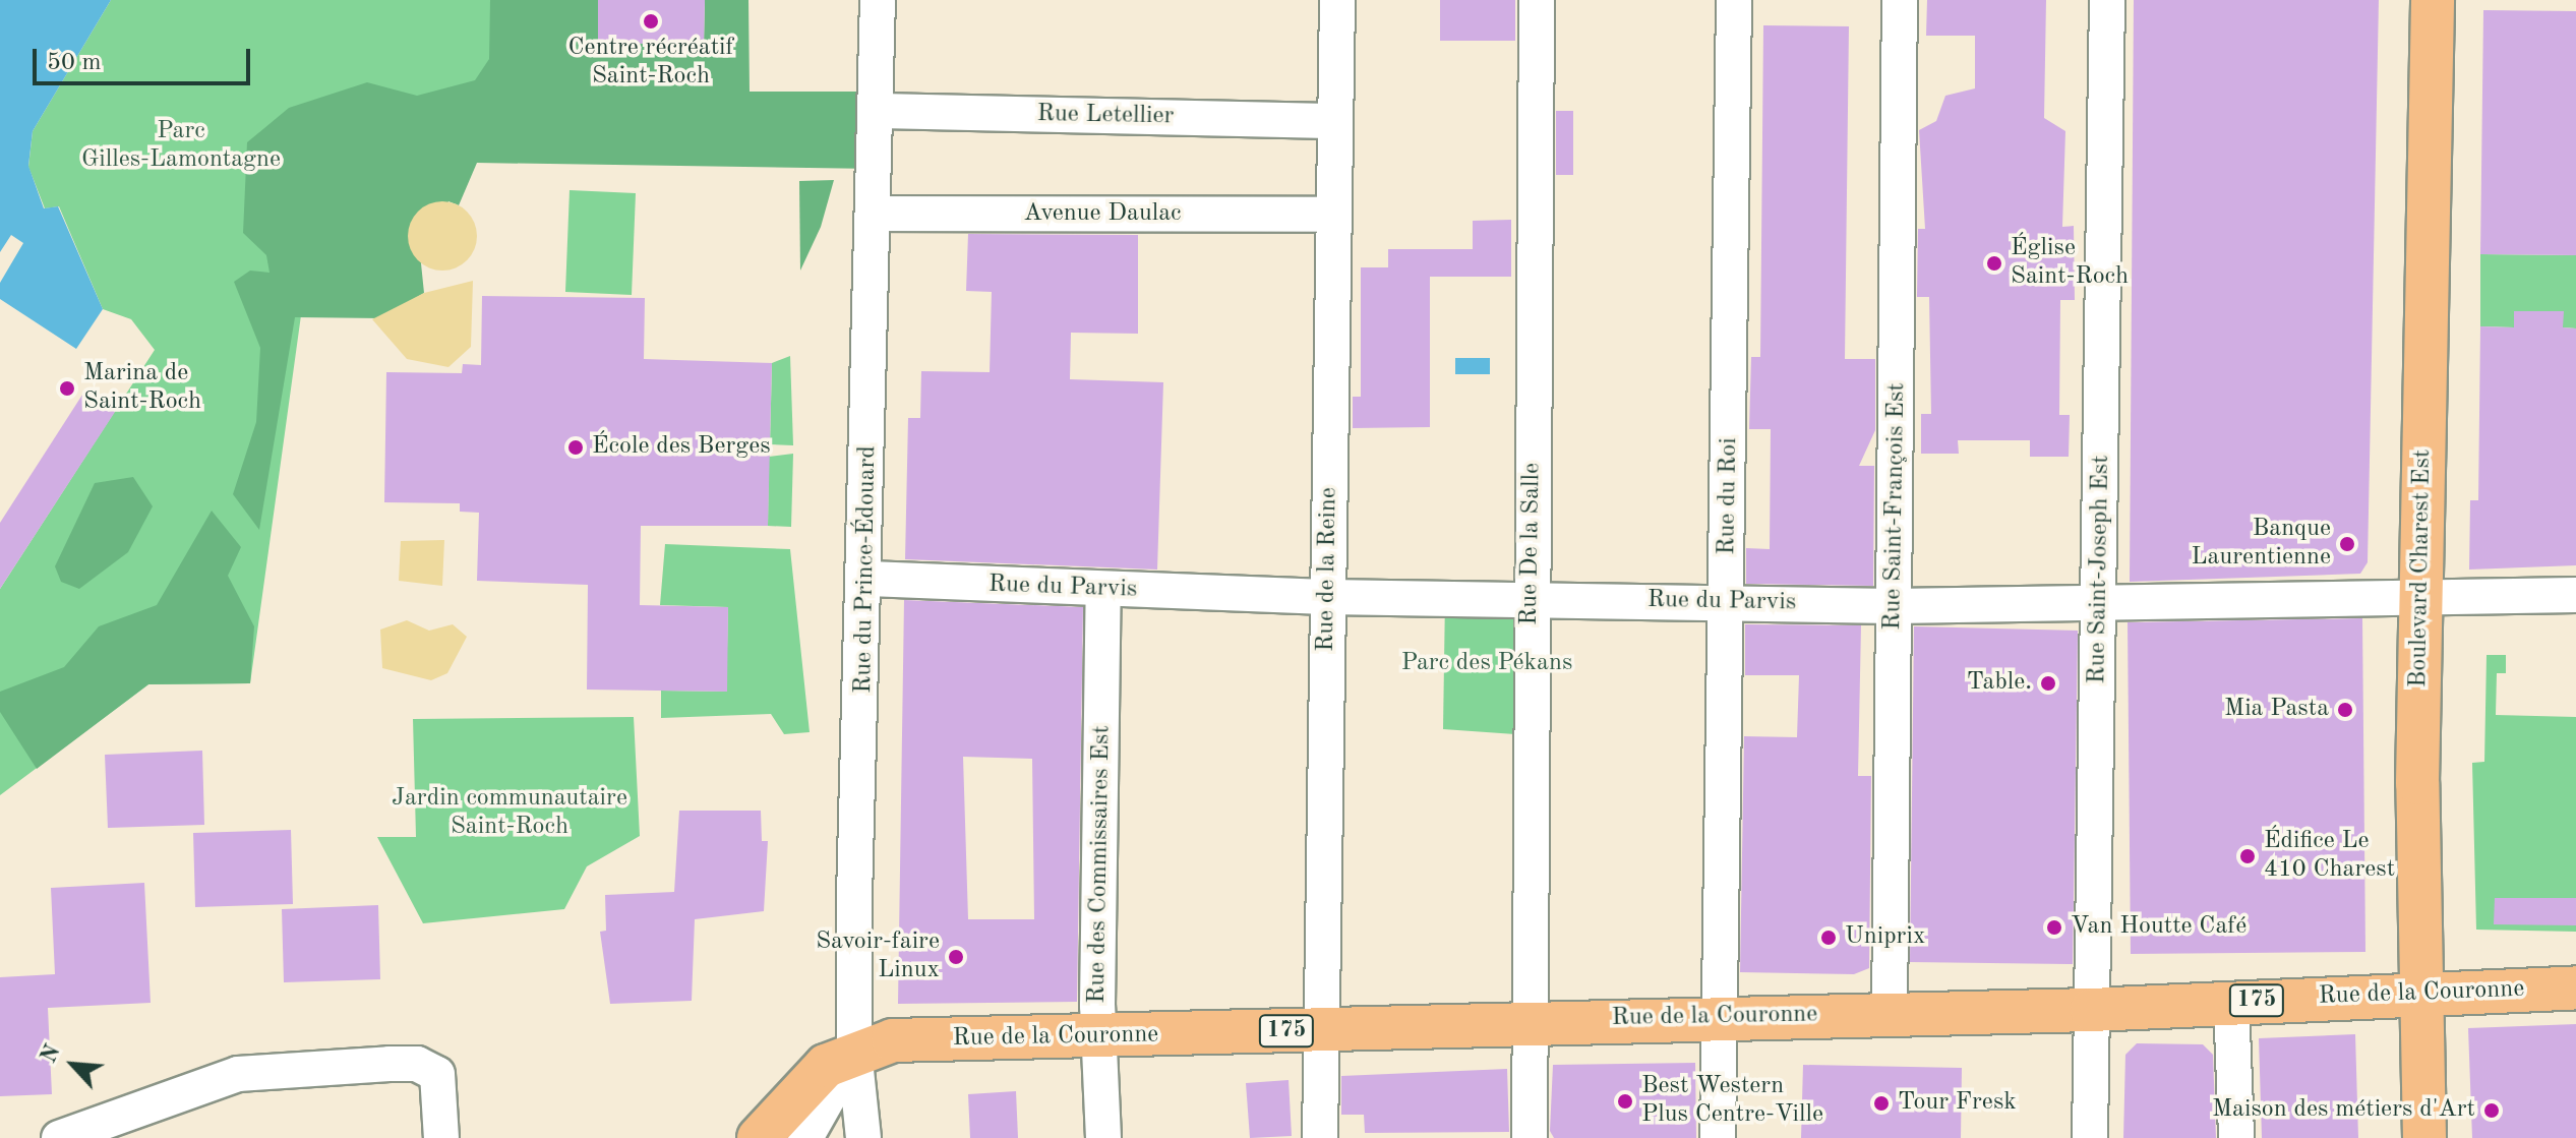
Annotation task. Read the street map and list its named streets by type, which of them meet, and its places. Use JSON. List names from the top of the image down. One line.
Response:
{"streets":{"main road":["Boulevard Charest Est","Rue de la Couronne","175"],"street":["Rue Letellier","Avenue Daulac","Rue du Roi","Rue Saint-François Est","Rue De la Salle","Rue du Prince-Édouard","Rue de la Reine","Rue Saint-Joseph Est","Rue du Parvis","Rue des Commissaires Est"]},"crossings":[["Rue Letellier","Rue du Prince-Édouard"],["Rue Letellier","Rue de la Reine"],["Avenue Daulac","Rue du Prince-Édouard"],["Avenue Daulac","Rue de la Reine"],["Rue du Roi","Rue du Parvis"],["Rue du Roi","Rue de la Couronne"],["Rue Saint-François Est","Rue du Parvis"],["Rue Saint-François Est","Rue de la Couronne"],["Rue De la Salle","Rue du Parvis"],["Rue De la Salle","Rue de la Couronne"],["Boulevard Charest Est","Rue du Parvis"],["Boulevard Charest Est","Rue de la Couronne"],["Rue du Prince-Édouard","Rue du Parvis"],["Rue du Prince-Édouard","Rue de la Couronne"],["Rue du Prince-Édouard","175"],["Rue de la Reine","Rue du Parvis"],["Rue de la Reine","Rue de la Couronne"],["Rue Saint-Joseph Est","Rue du Parvis"],["Rue Saint-Joseph Est","Rue de la Couronne"],["Rue du Parvis","Rue des Commissaires Est"],["Rue des Commissaires Est","Rue de la Couronne"],["Rue de la Couronne","175"]],"parks":["Parc Gilles-Lamontagne","Parc des Pékans","Jardin communautaire Saint-Roch"],"places":["Centre récréatif Saint-Roch","Église Saint-Roch","Marina de Saint-Roch","École des Berges","Banque Laurentienne","Table.","Mia Pasta","Édifice Le 410 Charest","Van Houtte Café","Uniprix","Savoir-faire Linux","Best Western Plus Centre-Ville","Tour Fresk","Maison des métiers d'Art"],"scale_bar":"50 m","north":"top left"}
